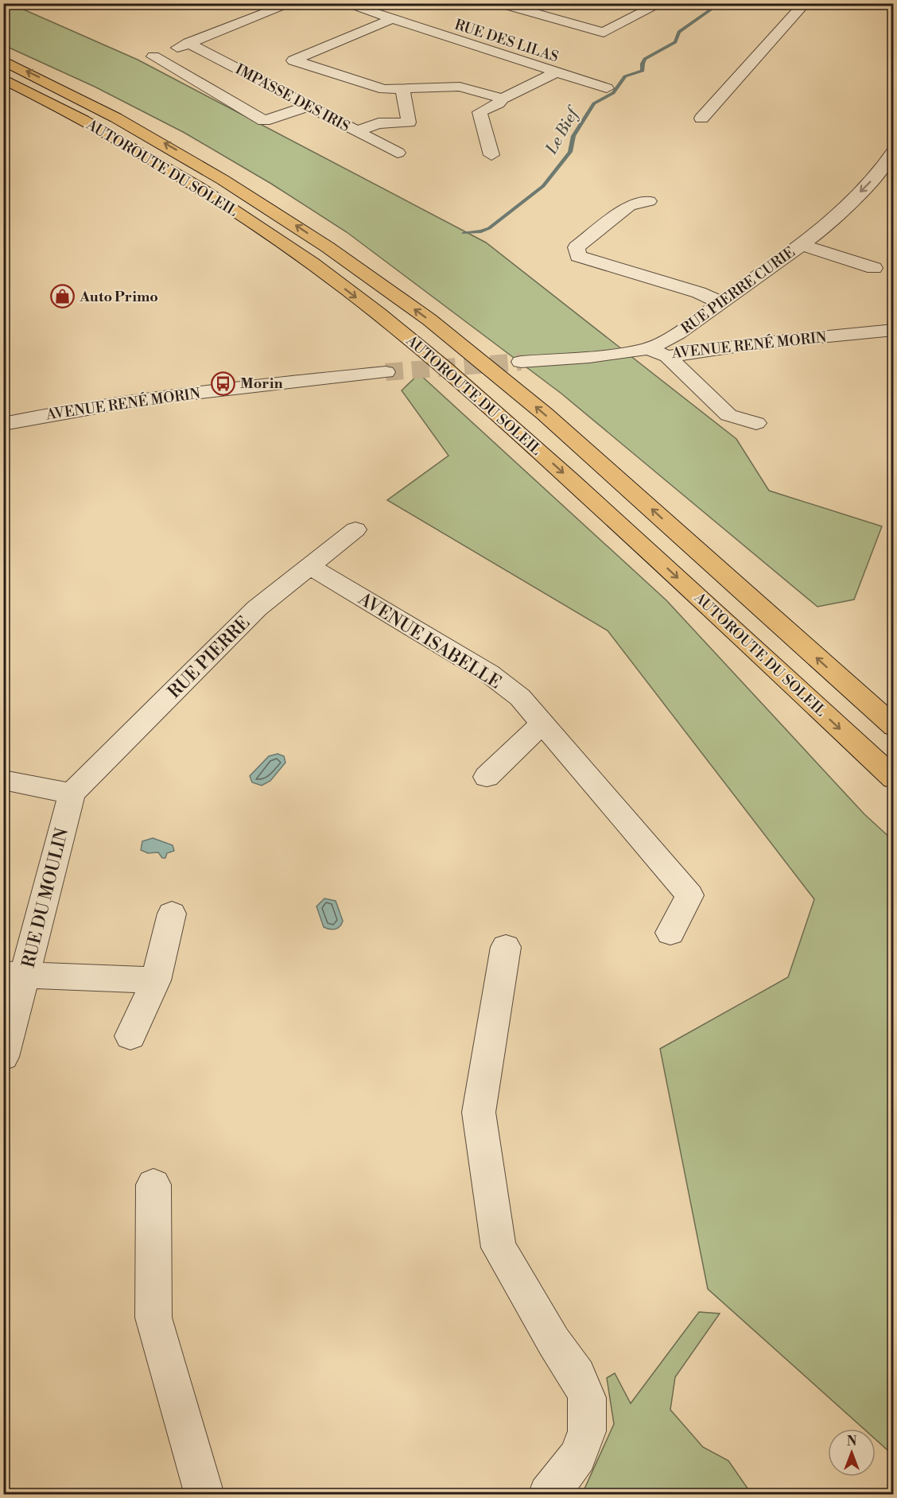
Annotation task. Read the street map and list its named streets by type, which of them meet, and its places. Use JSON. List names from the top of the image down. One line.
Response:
{"streets":{"highway":["AUTOROUTE DU SOLEIL"],"street":["RUE DES LILAS","IMPASSE DES IRIS","RUE PIERRE CURIE","AVENUE RENÉ MORIN","AVENUE ISABELLE","RUE PIERRE","RUE DU MOULIN"]},"crossings":[["RUE PIERRE CURIE","AVENUE RENÉ MORIN"],["AVENUE ISABELLE","RUE PIERRE"],["RUE PIERRE","RUE DU MOULIN"]],"water":["Le Bief"],"places":{"shop":["Auto Primo"],"bus stop":["Morin"]},"north":"top"}
